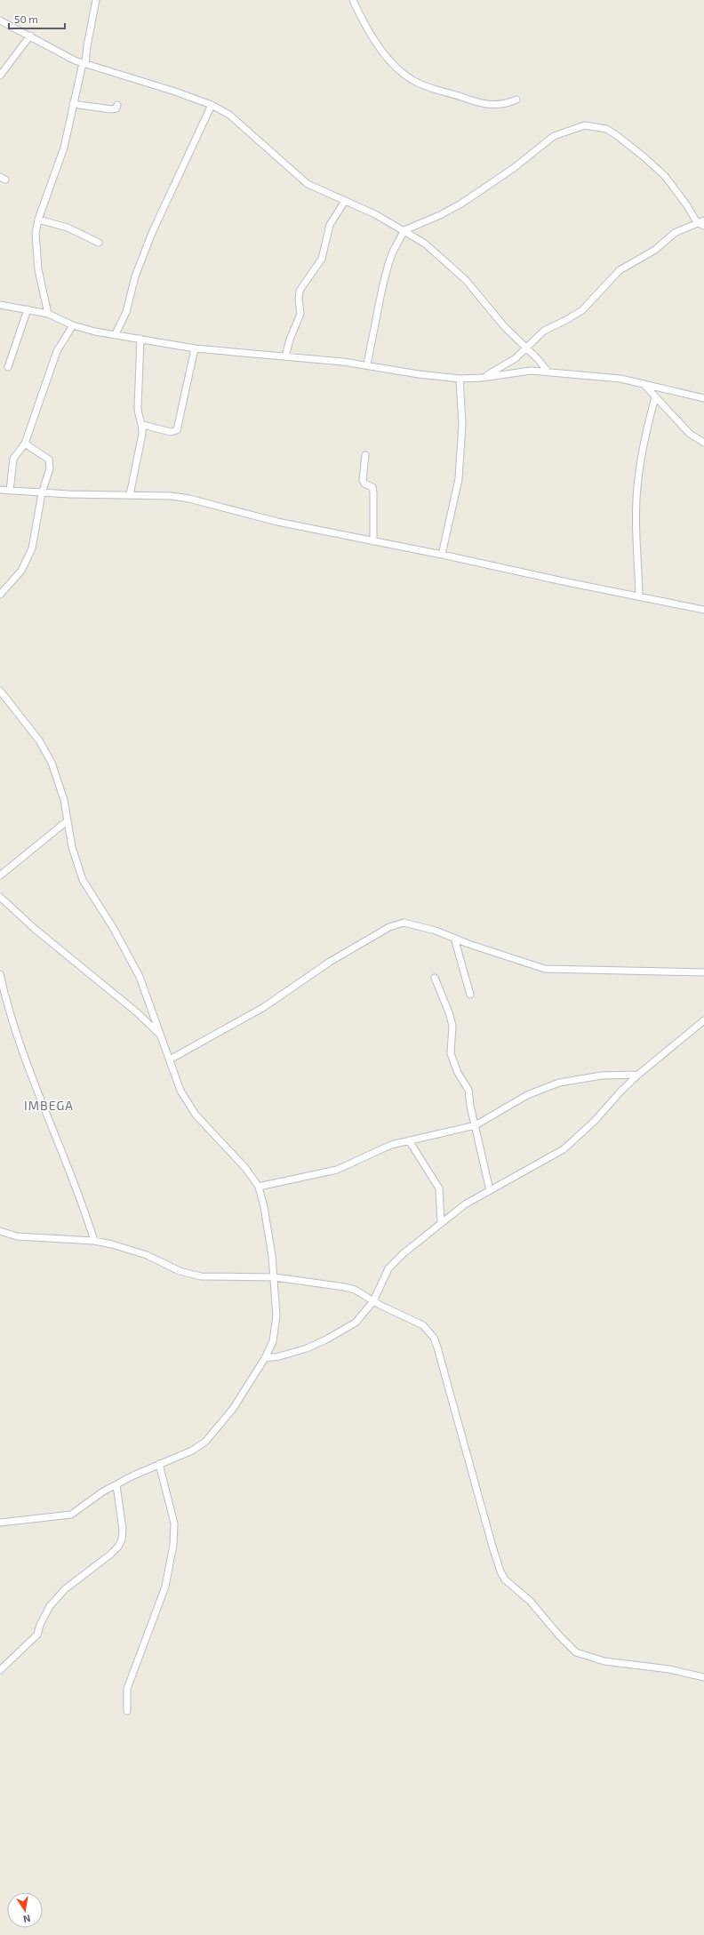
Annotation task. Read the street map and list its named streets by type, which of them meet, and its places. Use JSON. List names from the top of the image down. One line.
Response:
{"districts":["IMBEGA"],"scale_bar":"50 m","north":"bottom"}
